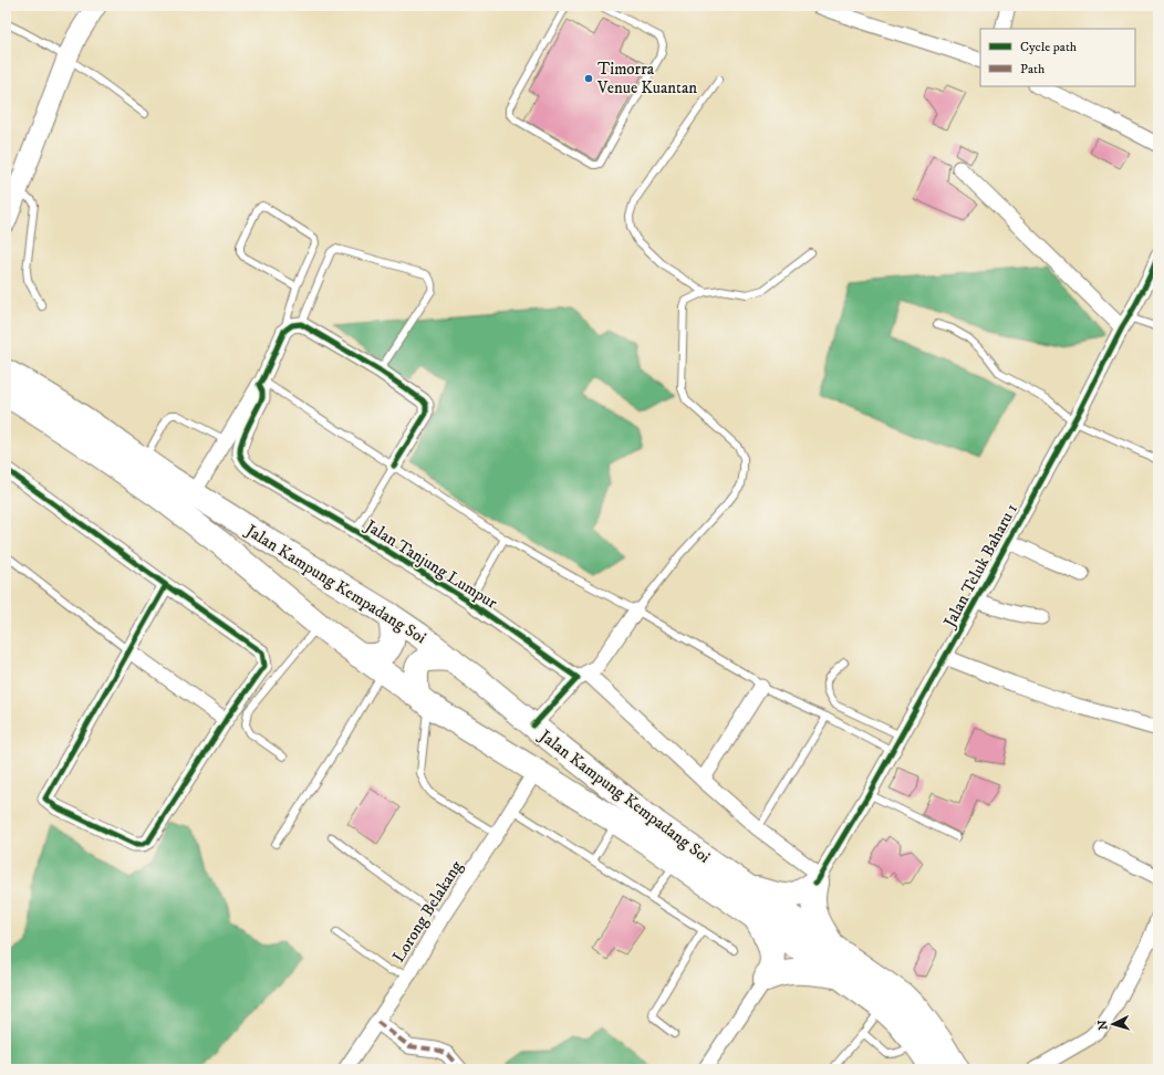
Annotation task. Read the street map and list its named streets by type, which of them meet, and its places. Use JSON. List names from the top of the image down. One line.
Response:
{"streets":{"highway":["Jalan Kampung Kempadang Soi"],"street":["Jalan Tanjung Lumpur","Jalan Teluk Baharu 1","Lorong Belakang"]},"crossings":[["Jalan Tanjung Lumpur","Jalan Teluk Baharu 1"],["Jalan Kampung Kempadang Soi","Lorong Belakang"]],"places":["Timorra Venue Kuantan"],"legend":["Cycle path","Path"],"north":"left"}
